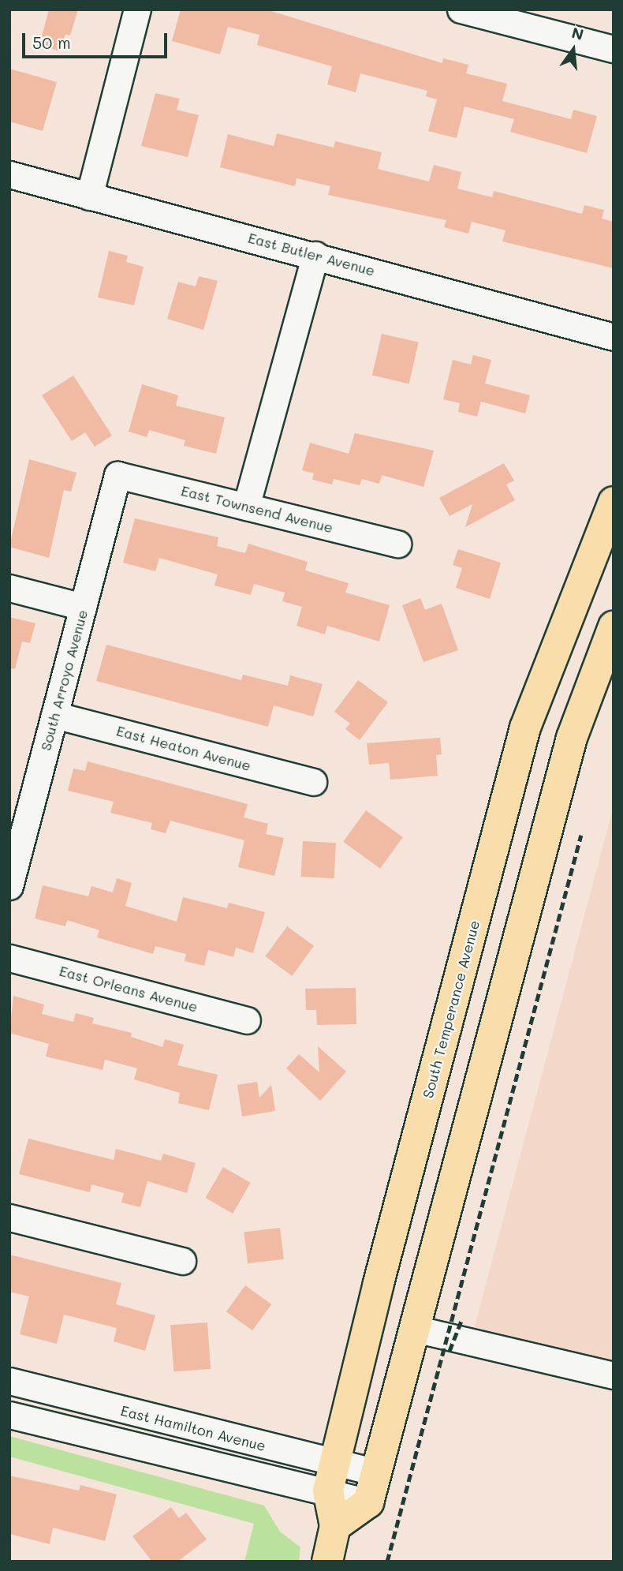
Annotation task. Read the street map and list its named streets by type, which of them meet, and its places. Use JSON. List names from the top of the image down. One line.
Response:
{"streets":{"main road":["South Temperance Avenue"],"street":["East Butler Avenue","East Townsend Avenue","South Arroyo Avenue","East Heaton Avenue","East Orleans Avenue","East Hamilton Avenue"]},"crossings":[["East Townsend Avenue","South Arroyo Avenue"],["South Arroyo Avenue","East Heaton Avenue"],["South Temperance Avenue","East Hamilton Avenue"]],"scale_bar":"50 m","north":"top"}
